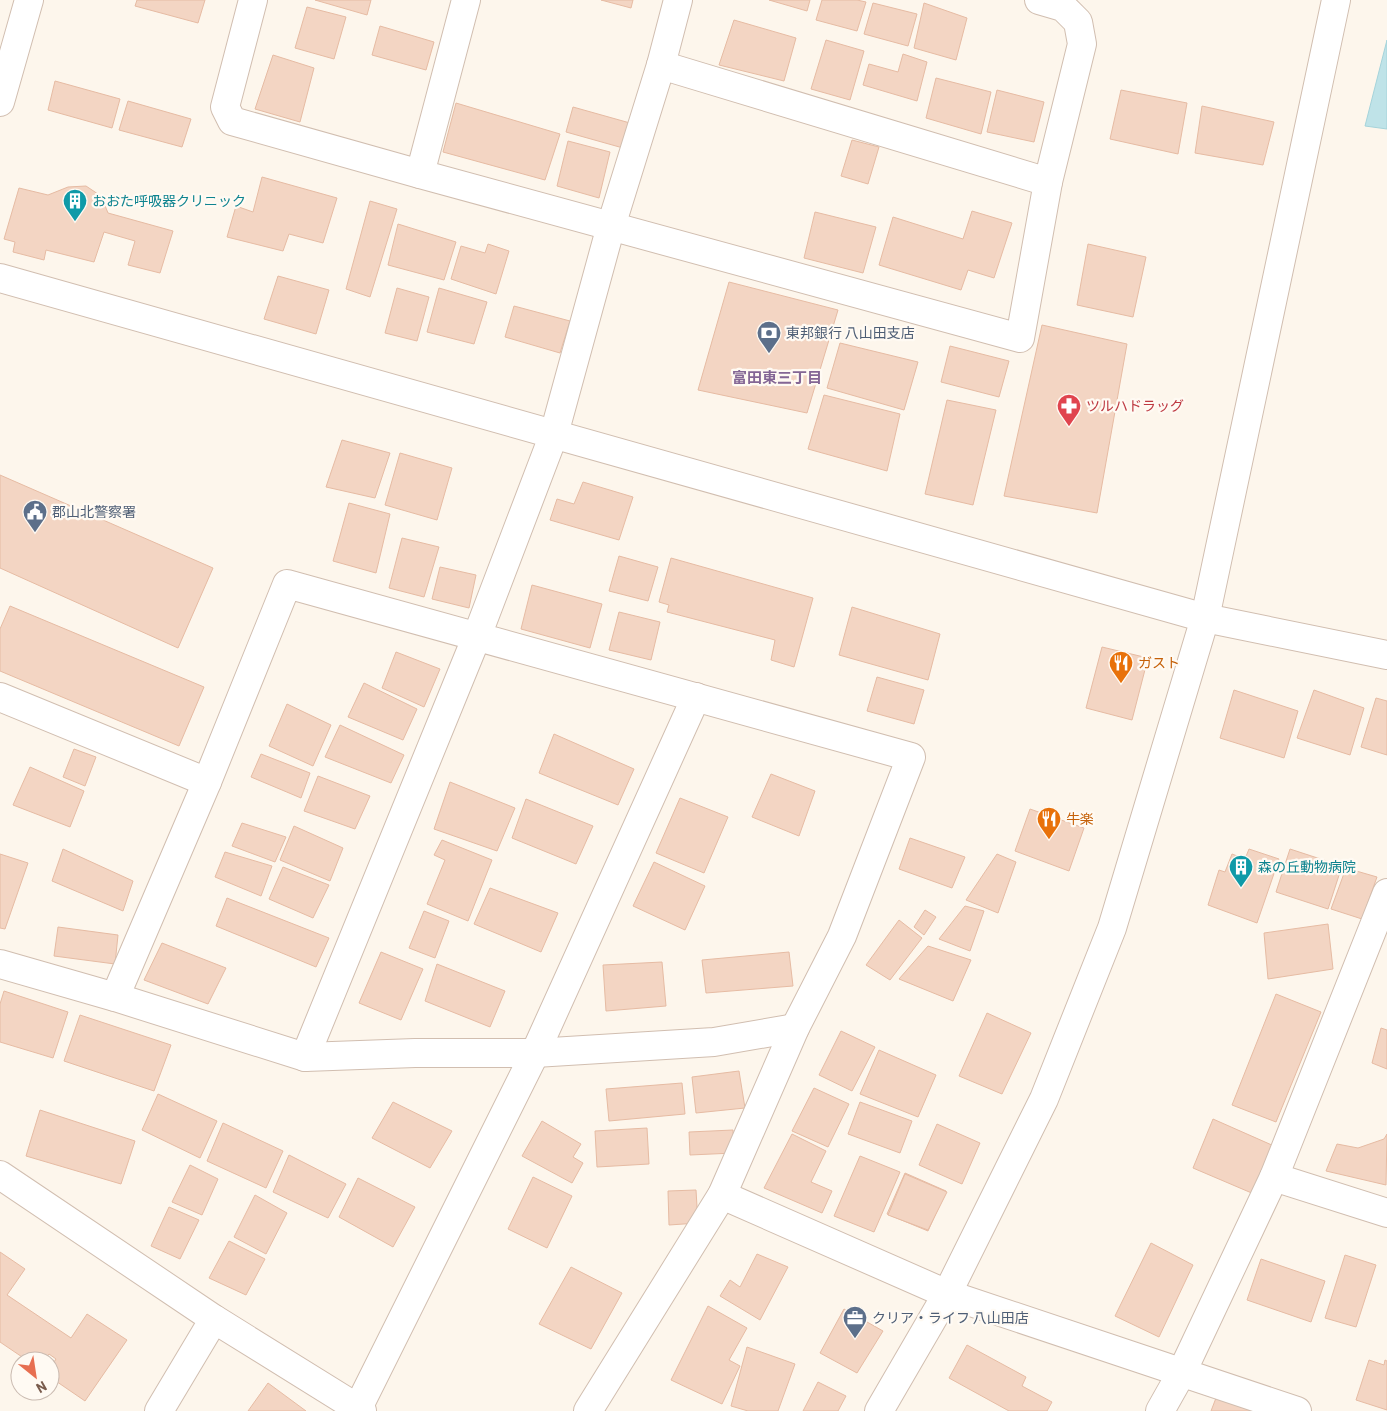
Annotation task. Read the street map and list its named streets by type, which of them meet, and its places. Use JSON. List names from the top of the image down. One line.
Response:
{"districts":["富田東三丁目"],"places":{"building":["おおた呼吸器クリニック","森の丘動物病院"],"bank":["東邦銀行 八山田支店"],"pharmacy":["ツルハドラッグ"],"public building":["郡山北警察署"],"restaurant":["ガスト","牛楽"],"office":["クリア・ライフ 八山田店"]},"north":"bottom right"}
